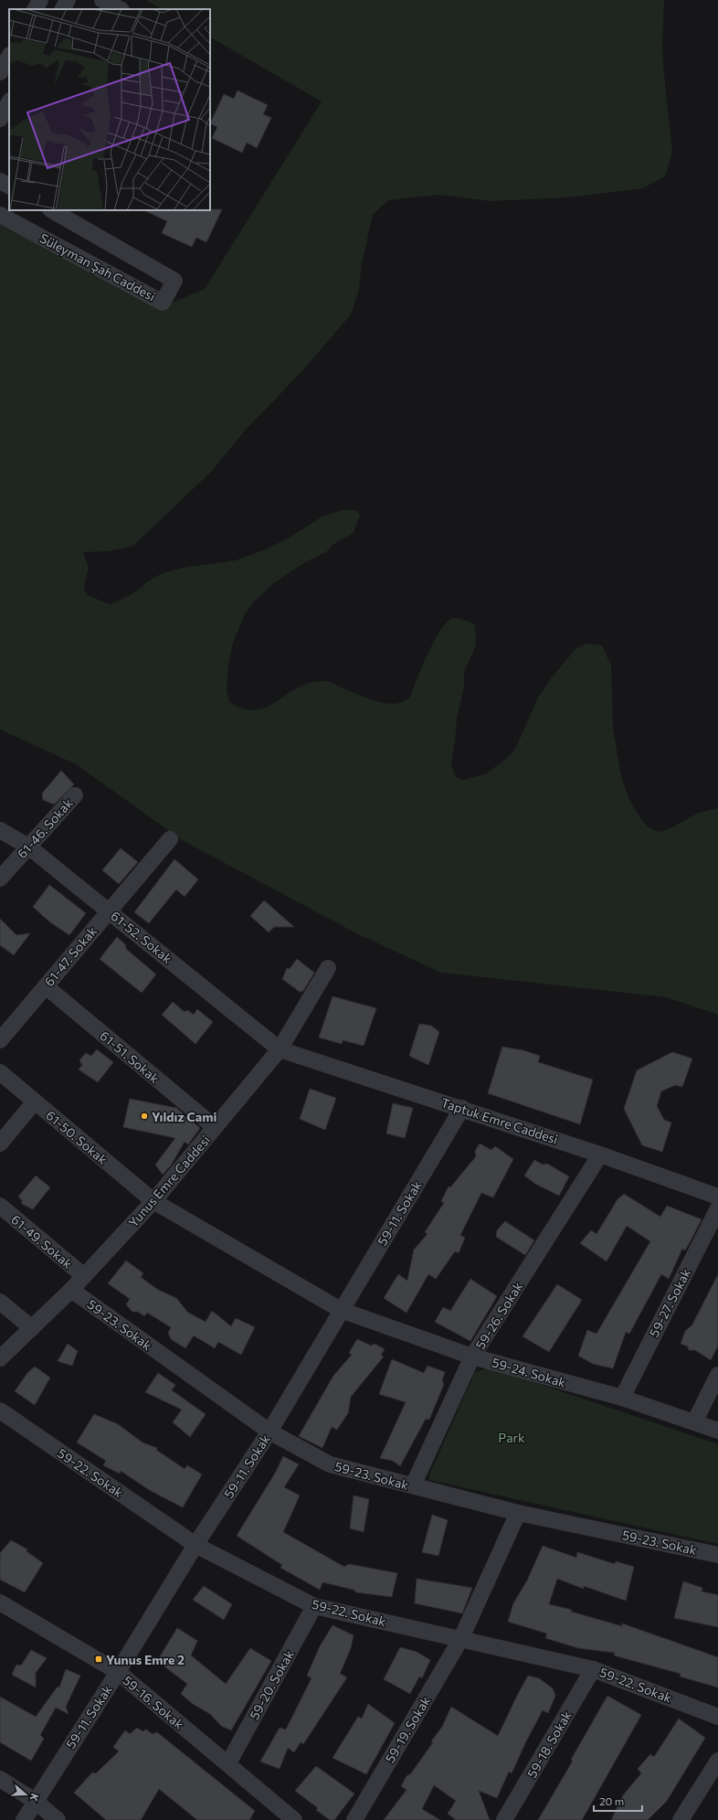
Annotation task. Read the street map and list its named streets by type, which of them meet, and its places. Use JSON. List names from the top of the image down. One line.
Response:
{"streets":{"street":["Süleyman Şah Caddesi","61-46. Sokak","61-52. Sokak","61-47. Sokak","61-51. Sokak","Taptuk Emre Caddesi","61-50. Sokak","Yunus Emre Caddesi","59-11. Sokak","61-49. Sokak","59-27. Sokak","59-26. Sokak","59-23. Sokak","59-24. Sokak","59-22. Sokak","59-20. Sokak","59-16. Sokak","59-19. Sokak","59-18. Sokak"]},"crossings":[["61-46. Sokak","61-52. Sokak"],["61-52. Sokak","61-47. Sokak"],["61-52. Sokak","Taptuk Emre Caddesi"],["61-52. Sokak","Yunus Emre Caddesi"],["61-47. Sokak","61-51. Sokak"],["61-51. Sokak","Yunus Emre Caddesi"],["Taptuk Emre Caddesi","Yunus Emre Caddesi"],["Taptuk Emre Caddesi","59-11. Sokak"],["Taptuk Emre Caddesi","59-26. Sokak"],["61-50. Sokak","Yunus Emre Caddesi"],["Yunus Emre Caddesi","61-49. Sokak"],["Yunus Emre Caddesi","59-23. Sokak"],["59-11. Sokak","59-23. Sokak"],["59-11. Sokak","59-24. Sokak"],["59-11. Sokak","59-22. Sokak"],["59-11. Sokak","59-16. Sokak"],["59-27. Sokak","59-24. Sokak"],["59-26. Sokak","59-23. Sokak"],["59-26. Sokak","59-24. Sokak"],["59-23. Sokak","59-19. Sokak"],["59-22. Sokak","59-20. Sokak"],["59-22. Sokak","59-19. Sokak"],["59-22. Sokak","59-18. Sokak"],["59-20. Sokak","59-16. Sokak"]],"parks":["Park"],"places":{"other":["Yıldız Cami"],"transit":["Yunus Emre 2"]},"scale_bar":"20 m","north":"right"}
